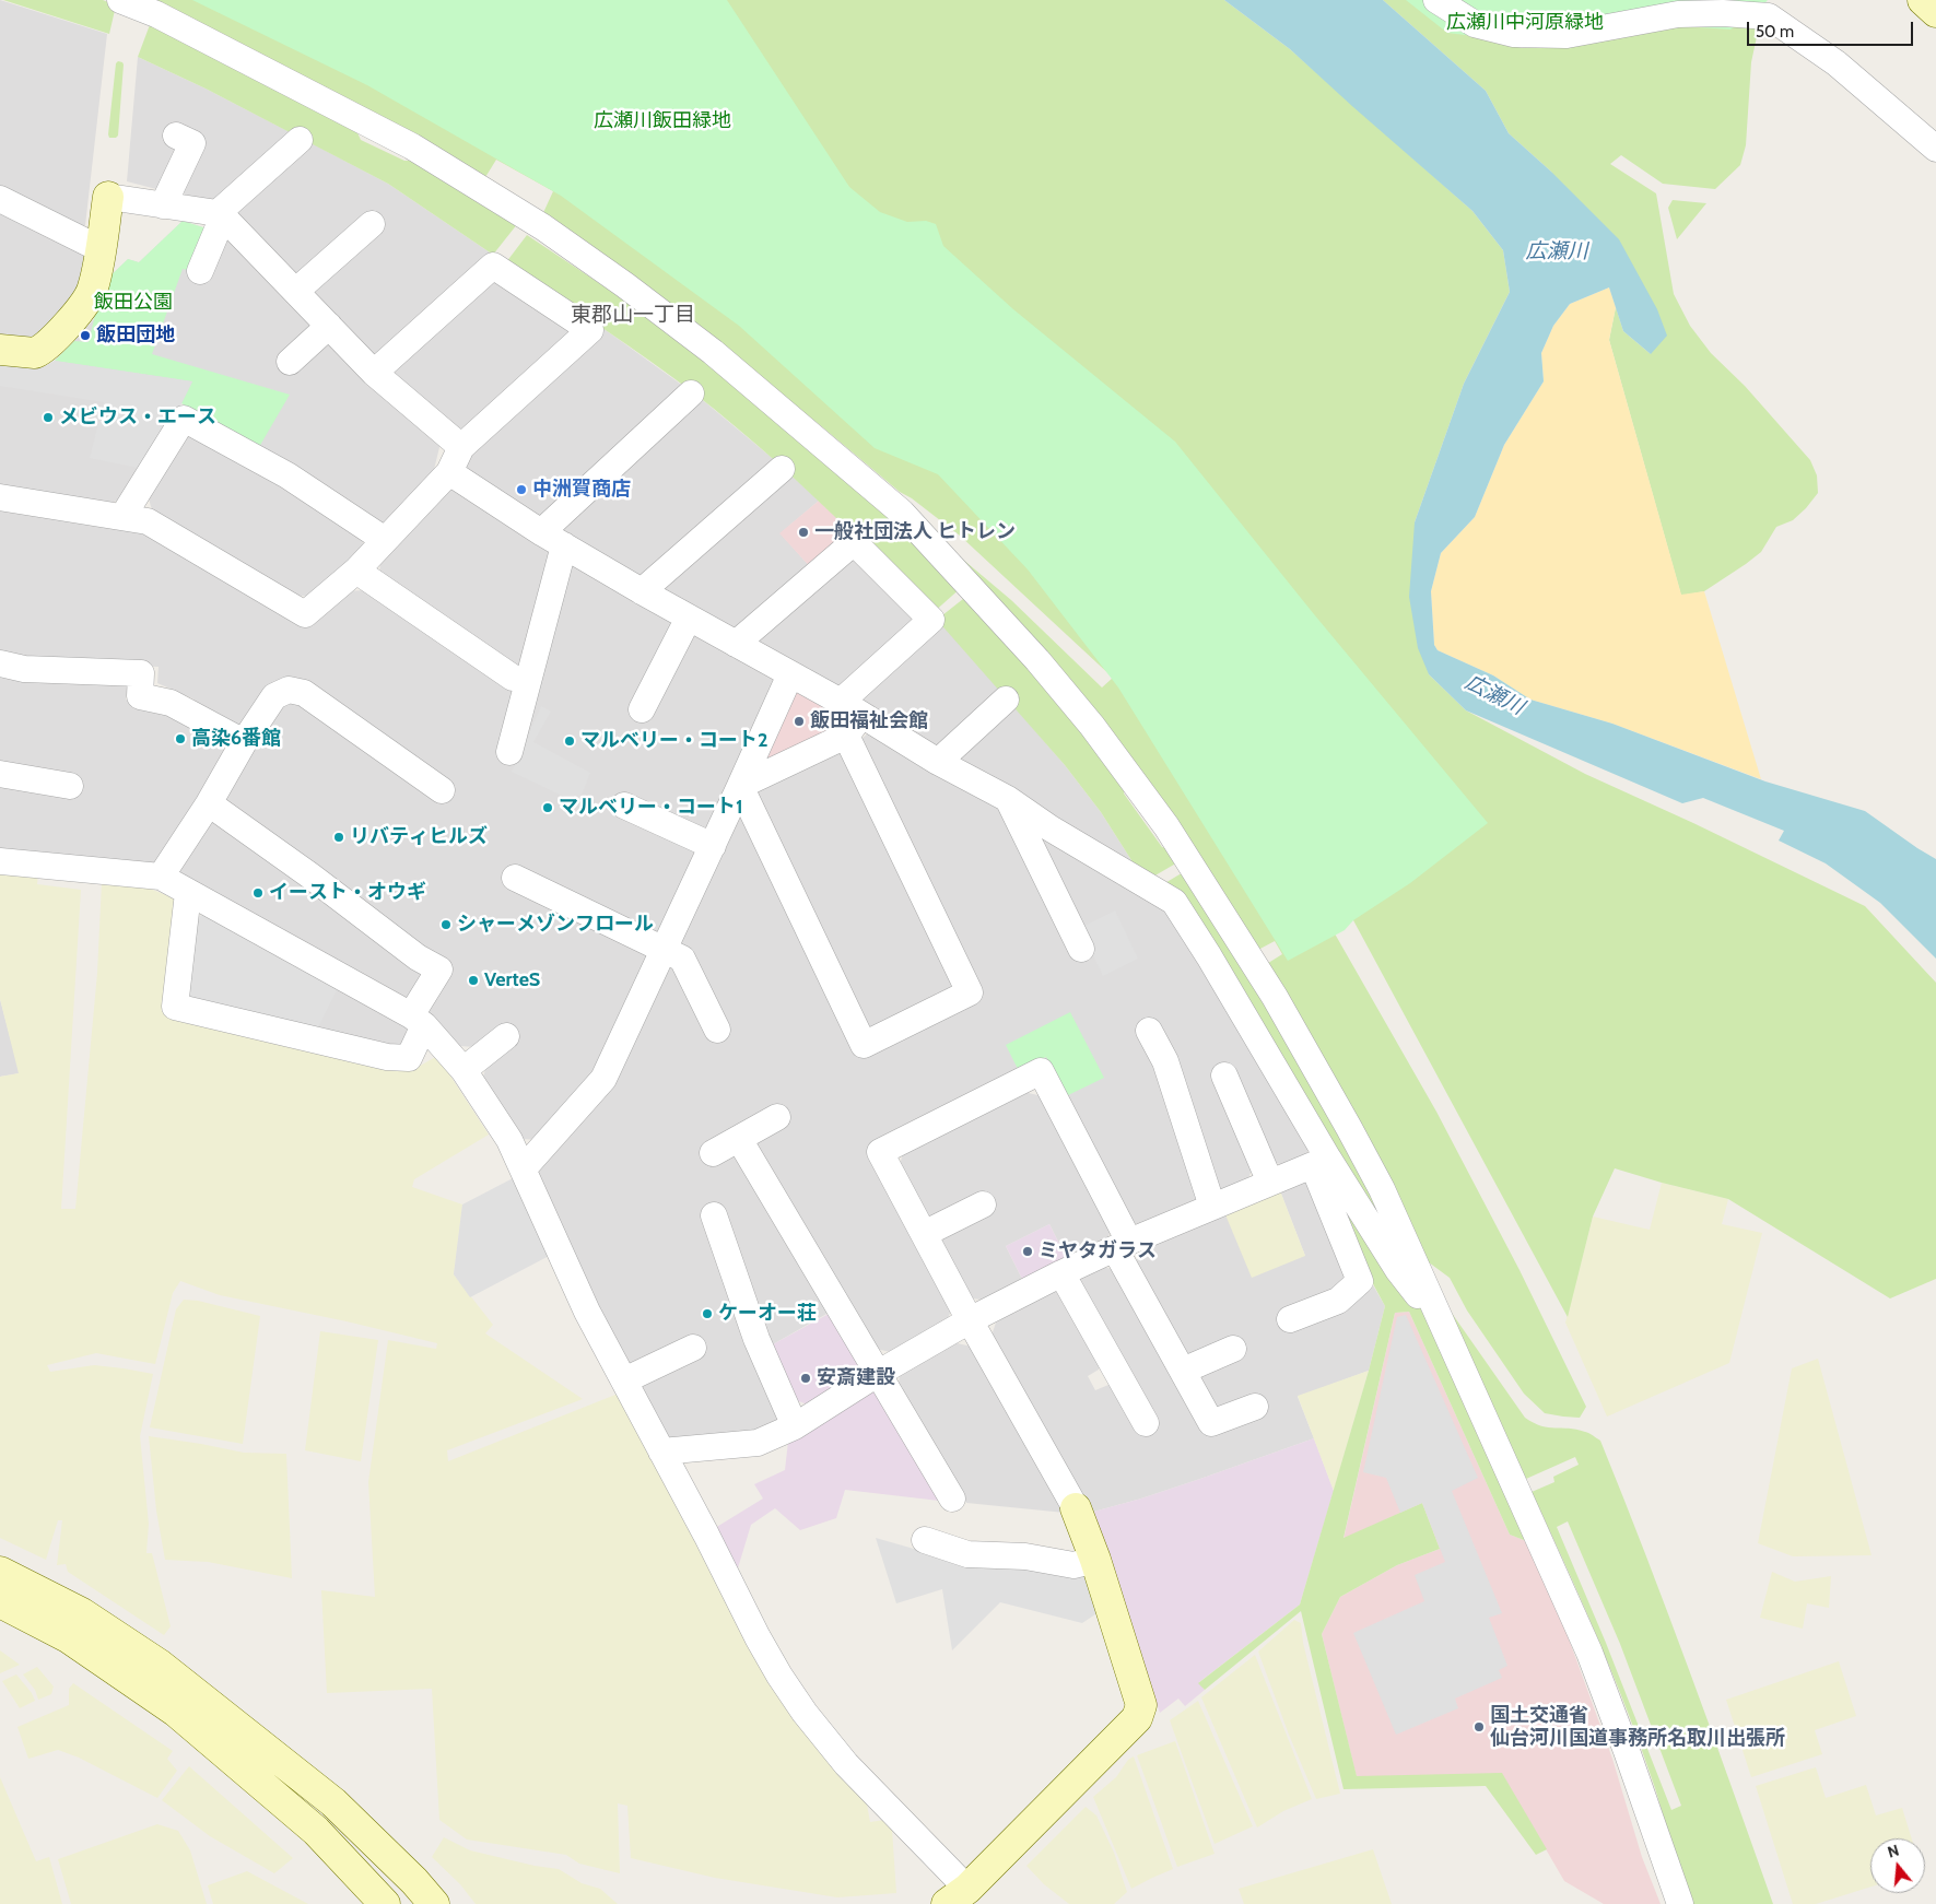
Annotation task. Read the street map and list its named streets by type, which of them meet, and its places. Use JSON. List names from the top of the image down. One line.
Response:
{"districts":["東郡山一丁目"],"water":["広瀬川"],"parks":["広瀬川中河原緑地","広瀬川飯田緑地","飯田公園"],"places":["飯田団地","メビウス・エース","中洲賀商店","一般社団法人 ヒトレン","飯田福祉会館","高染6番館","マルベリー・コート2","マルベリー・コート1","リバティヒルズ","イースト・オウギ","シャーメゾンフロール","VerteS","ミヤタガラス","ケーオー荘","安斎建設","国土交通省 仙台河川国道事務所名取川出張所"],"scale_bar":"50 m","north":"top"}
